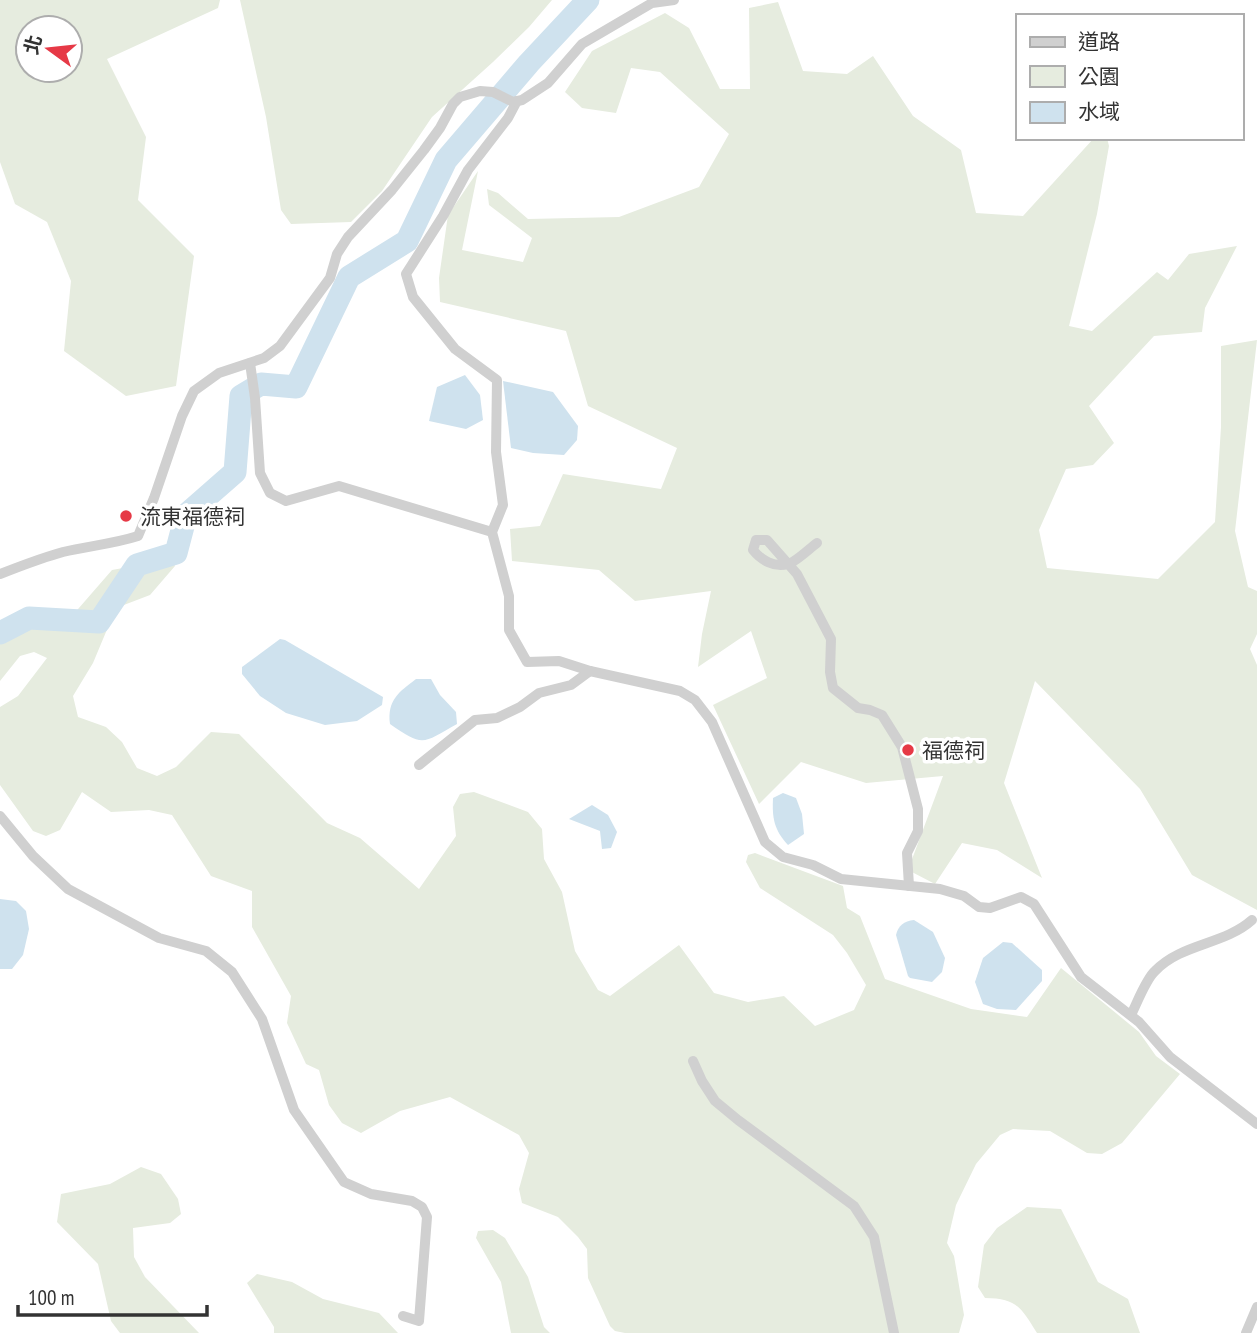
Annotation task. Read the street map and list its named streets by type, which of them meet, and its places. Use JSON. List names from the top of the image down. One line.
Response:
{"places":["流東福德祠","福德祠"],"legend":["道路","公園","水域"],"scale_bar":"100 m","north":"left"}
